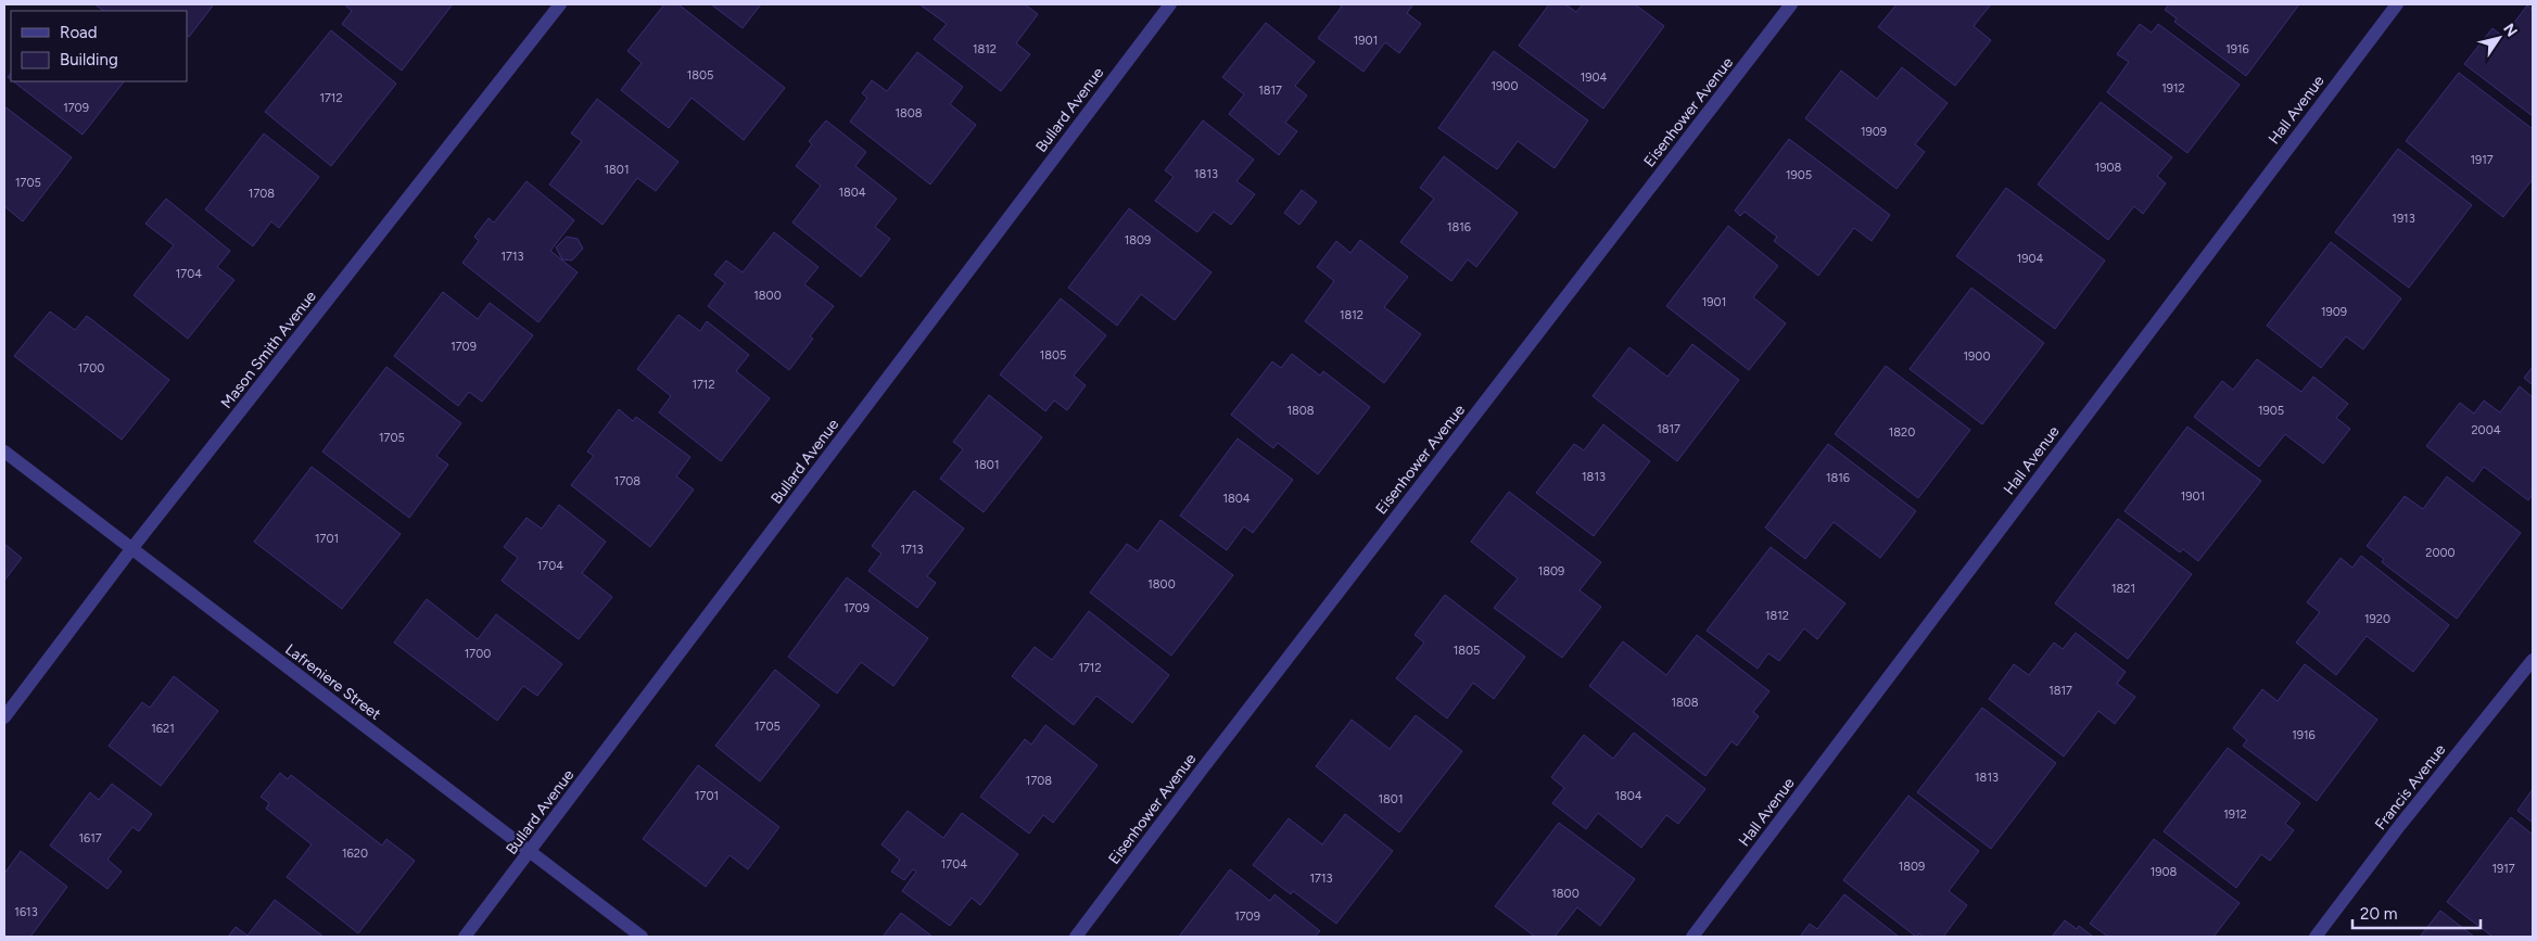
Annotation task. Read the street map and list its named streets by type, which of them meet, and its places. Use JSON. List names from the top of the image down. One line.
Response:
{"streets":{"street":["Bullard Avenue","Hall Avenue","Eisenhower Avenue","Mason Smith Avenue","Lafreniere Street","Francis Avenue"]},"crossings":[["Bullard Avenue","Lafreniere Street"],["Mason Smith Avenue","Lafreniere Street"]],"house_numbers":["1901","1812","1916","1805","1904","1900","1912","1817","1712","1709","1808","1909","1917","1908","1801","1813","1905","1705","1804","1708","1913","1816","1809","1713","1904","1704","1800","1901","1909","1812","1709","1805","1900","1700","1712","1808","1905","1817","2004","1820","1705","1801","1813","1816","1708","1901","1804","1701","1713","2000","1704","1809","1800","1821","1709","1812","1920","1805","1700","1712","1817","1808","1705","1621","1916","1813","1708","1701","1804","1801","1912","1617","1620","1704","1809","1917","1908","1713","1800","1613","1709"],"legend":["Road","Building"],"scale_bar":"20 m","north":"top right"}
